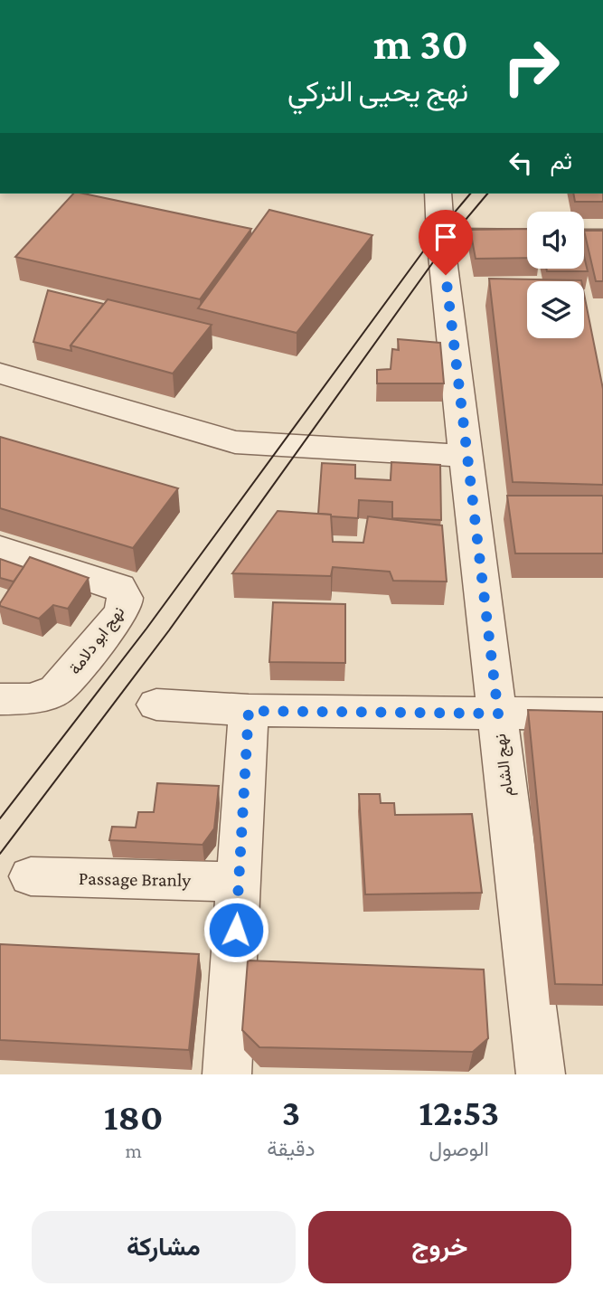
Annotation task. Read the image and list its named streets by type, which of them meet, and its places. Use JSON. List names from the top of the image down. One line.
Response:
{"streets":{"street":["نهج ابو دلامة","نهج الشام","Passage Branly"]},"page":{"turn":["30 m","نهج يحيى التركي"],"then":"ثم","eta":["12:53","الوصول","3","دقيقة","180","m"],"buttons":["خروج","مشاركة"]}}
